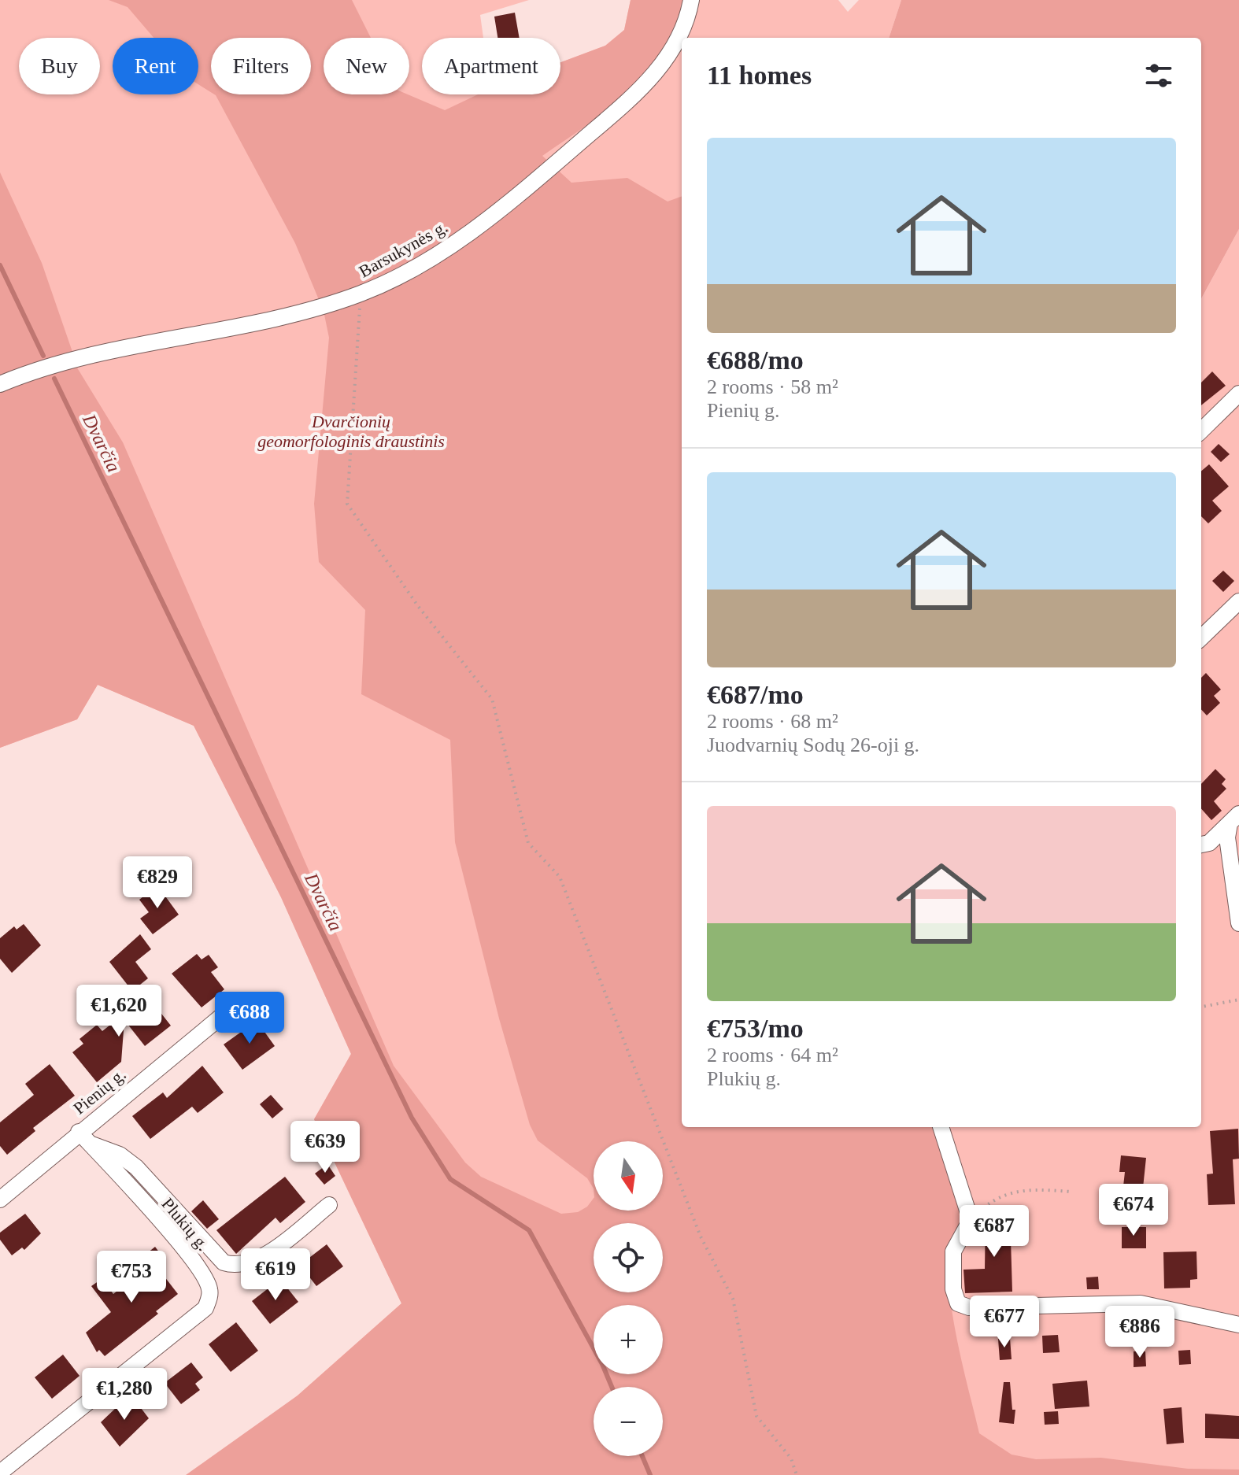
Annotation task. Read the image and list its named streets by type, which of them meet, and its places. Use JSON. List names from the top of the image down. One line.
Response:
{"streets":{"street":["Barsukynės g.","Pienių g.","Plukių g."]},"crossings":[["Pienių g.","Plukių g."]],"water":["Dvarčia"],"parks":["Dvarčionių geomorfologinis draustinis"],"north":"bottom","page":{"chip":["Buy","Rent","Filters","New","Apartment"],"heading":"11 homes","list":[{"name":"€688/mo","note":"2 rooms · 58 m² · Pienių g."},{"name":"€687/mo","note":"2 rooms · 68 m² · Juodvarnių Sodų 26-oji g."},{"name":"€753/mo","note":"2 rooms · 64 m² · Plukių g."}],"price":["€829","€1,620","€688","€639","€674","€687","€619","€753","€677","€886","€1,280"],"map_buttons":["+","−"]}}
